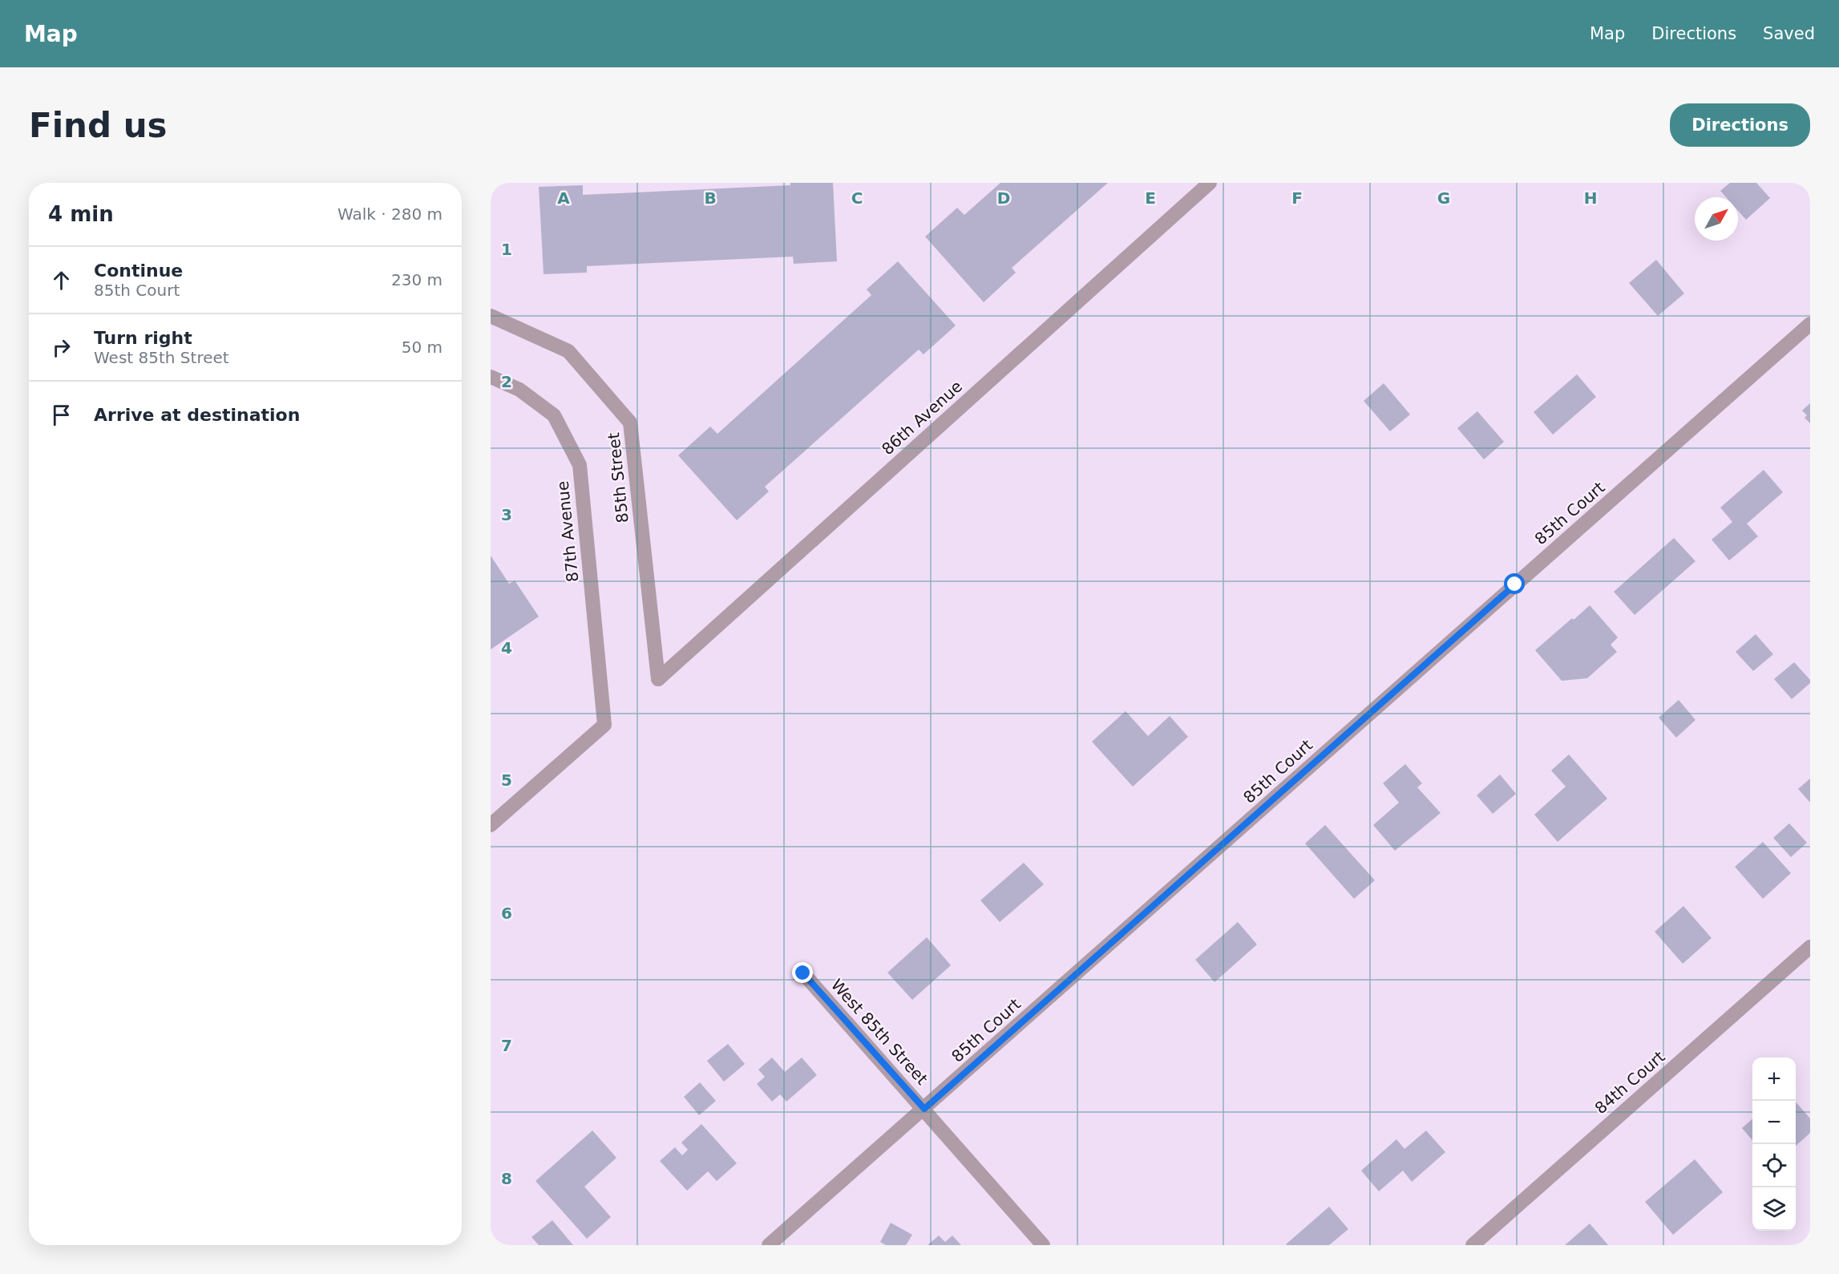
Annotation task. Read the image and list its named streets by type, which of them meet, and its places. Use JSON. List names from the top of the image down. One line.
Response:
{"streets":{"street":["86th Avenue","85th Street","85th Court","87th Avenue","West 85th Street","84th Court"]},"crossings":[["86th Avenue","85th Street"],["85th Court","West 85th Street"]],"north":"top right","page":{"header":"Map","nav":["Map","Directions","Saved"],"buttons":"Directions","title":"Find us","heading":["4 min","Walk · 280 m"],"list":[["Continue","85th Court","230 m"],["Turn right","West 85th Street","50 m"],"Arrive at destination"],"map_buttons":["+","−"]},"grid":{"columns":["A","B","C","D","E","F","G","H"],"rows":["1","2","3","4","5","6","7","8"]}}
